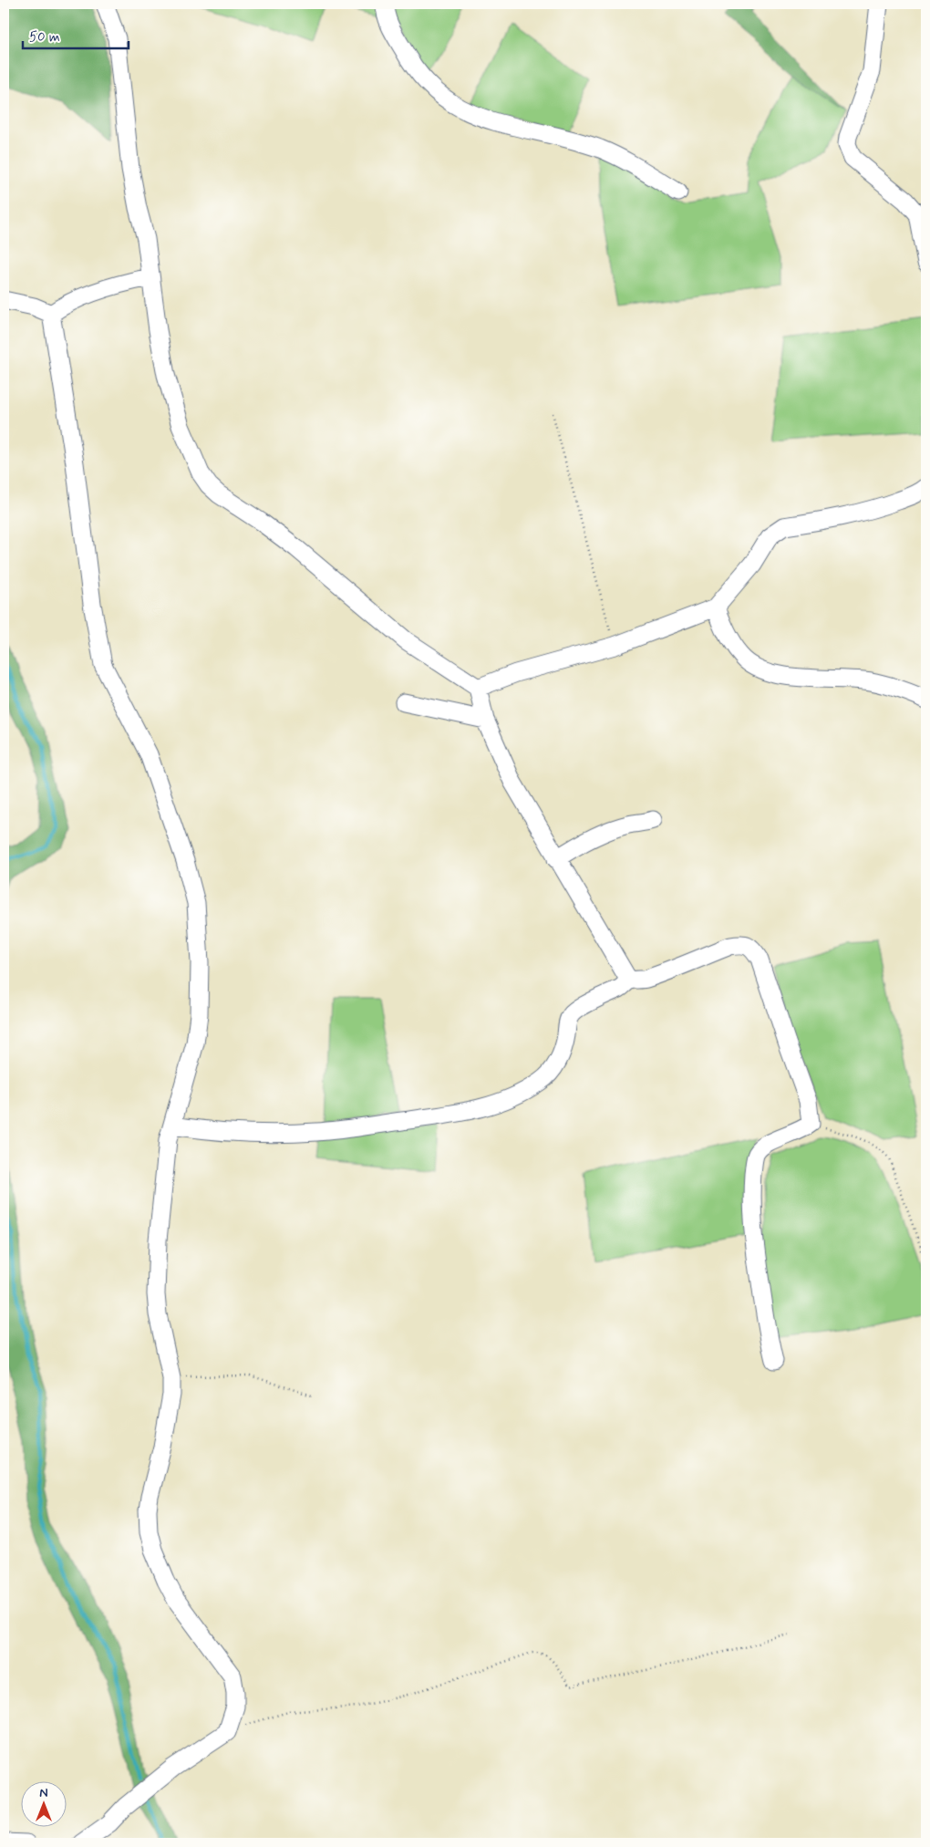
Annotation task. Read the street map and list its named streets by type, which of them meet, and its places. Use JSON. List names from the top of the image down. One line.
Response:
{"scale_bar":"50 m","north":"top"}
